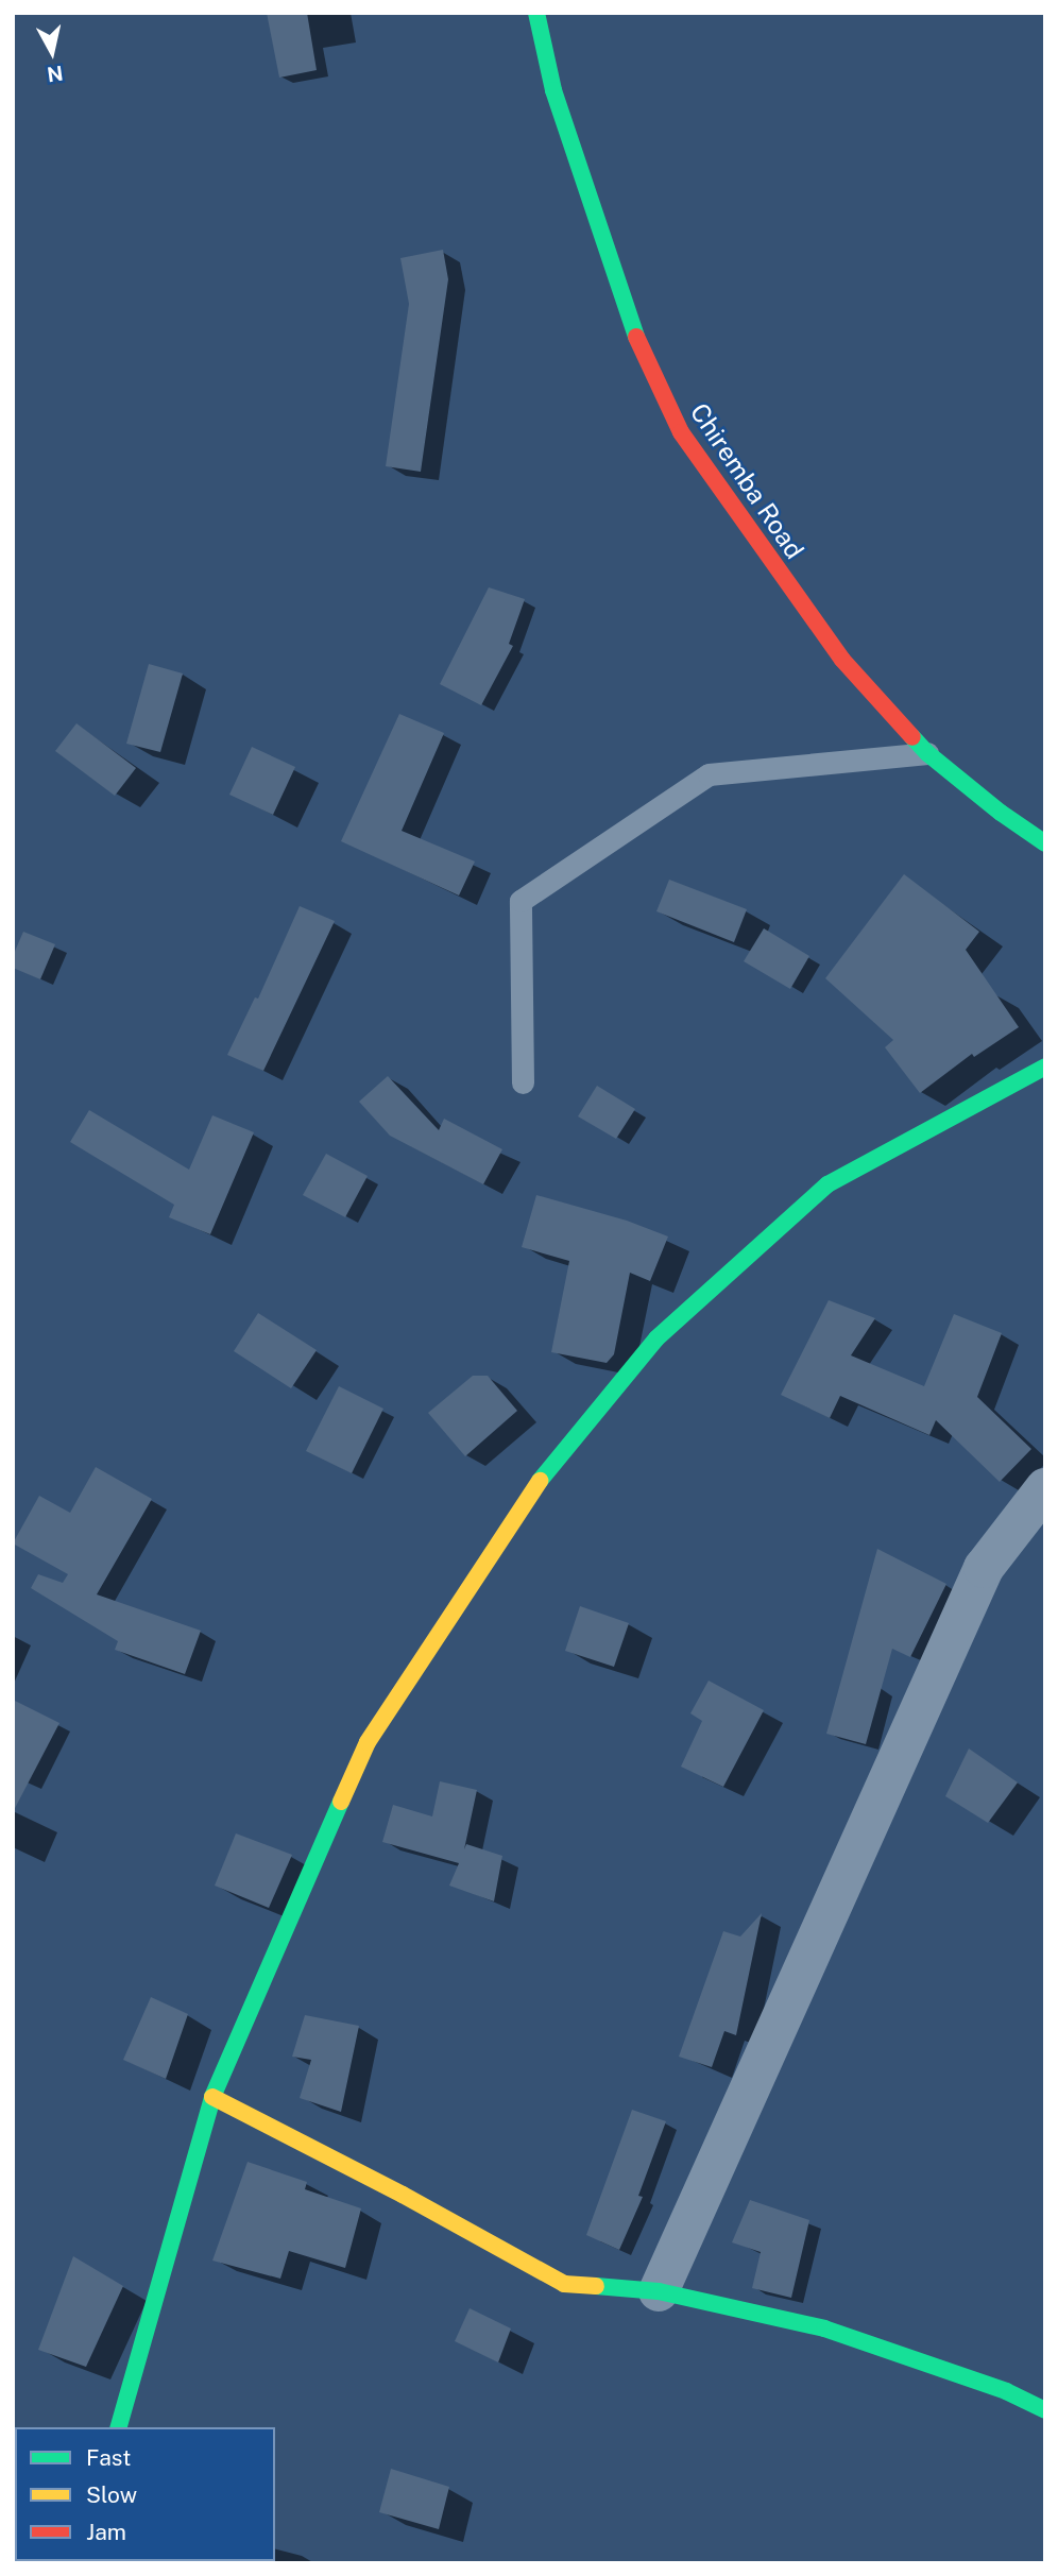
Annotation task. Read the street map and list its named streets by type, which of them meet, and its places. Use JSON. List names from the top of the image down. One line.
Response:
{"streets":{"street":["Chiremba Road"]},"legend":["Fast","Slow","Jam"],"north":"bottom"}
